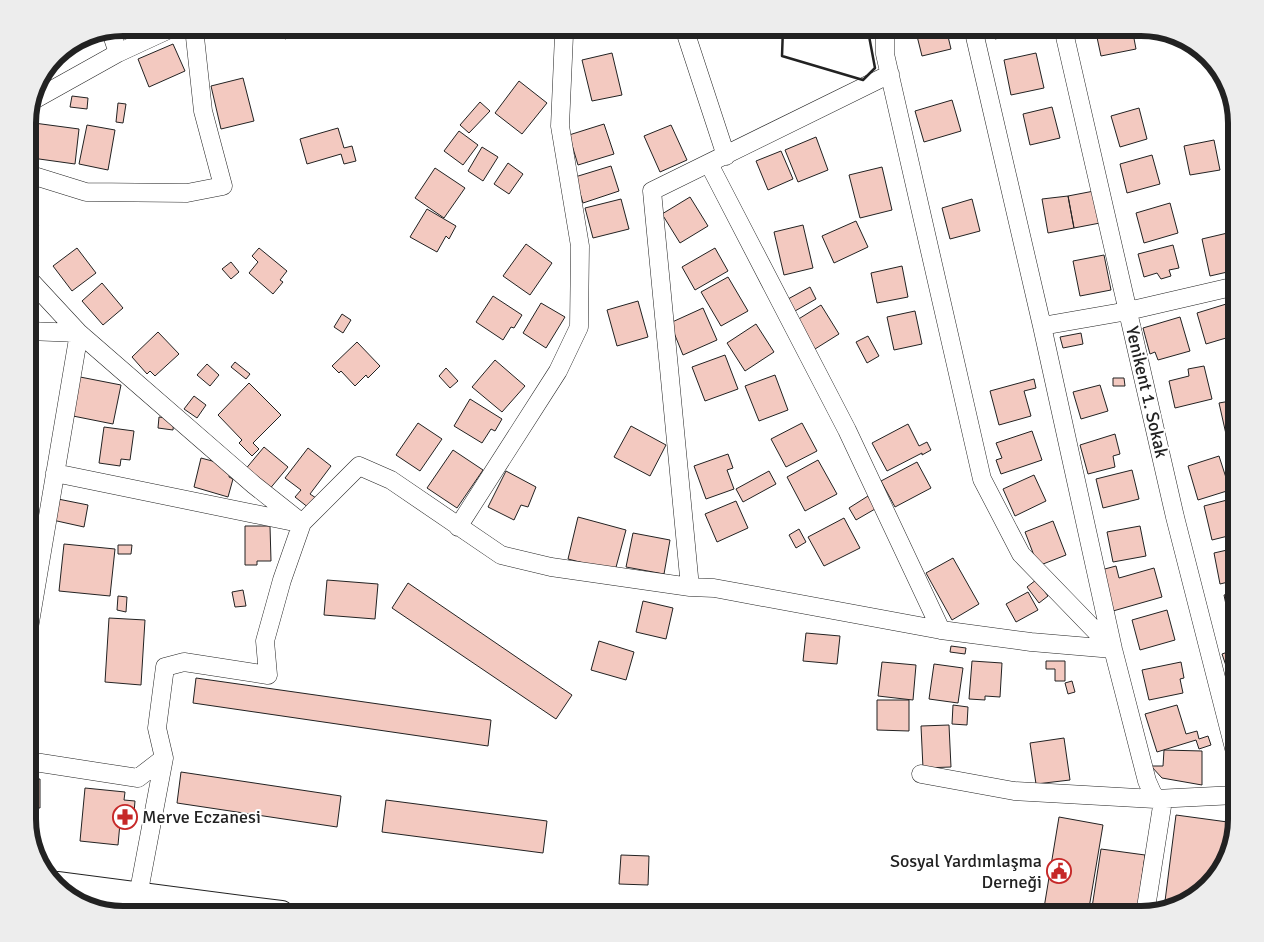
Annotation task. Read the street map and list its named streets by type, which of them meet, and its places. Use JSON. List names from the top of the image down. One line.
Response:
{"streets":{"street":["Yenikent 1. Sokak"]},"places":{"pharmacy":["Merve Eczanesi"],"public building":["Sosyal Yardımlaşma Derneği"]}}
